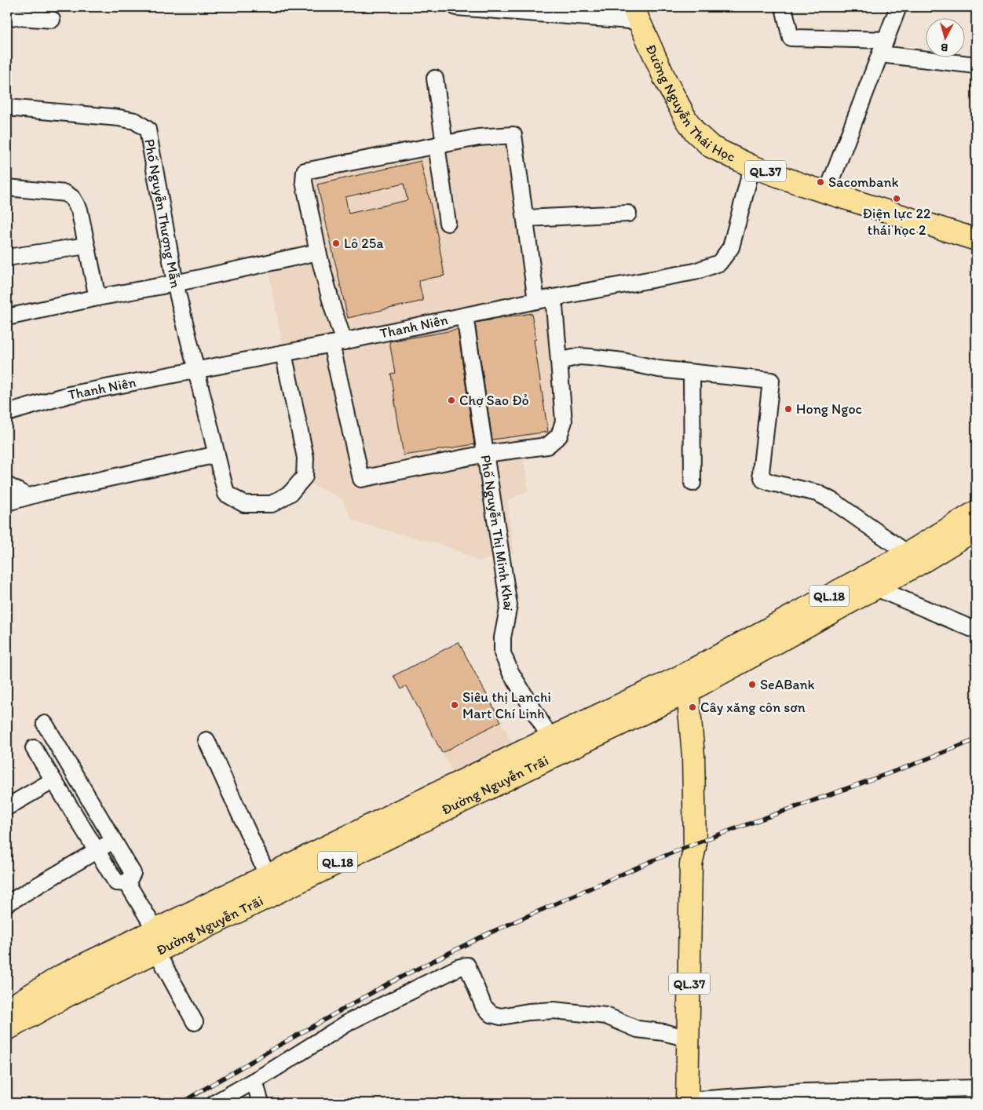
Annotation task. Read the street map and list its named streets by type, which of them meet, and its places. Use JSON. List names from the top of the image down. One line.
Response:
{"streets":{"highway":["Đường Nguyễn Thái Học","QL.37","QL.18","Đường Nguyễn Trãi"],"street":["Phố Nguyễn Thượng Mẫn","Thanh Niên","Phố Nguyễn Thị Minh Khai"]},"crossings":[["Đường Nguyễn Thái Học","Thanh Niên"],["QL.37","Đường Nguyễn Trãi"],["Phố Nguyễn Thượng Mẫn","Thanh Niên"],["Thanh Niên","Phố Nguyễn Thị Minh Khai"],["Phố Nguyễn Thị Minh Khai","Đường Nguyễn Trãi"]],"places":["Sacombank","Điện lực 22 thái học 2","Lô 25a","Chợ Sao Đỏ","Hong Ngoc","SeABank","Siêu thị Lanchi Mart Chí Linh","Cây xăng côn sơn"],"north":"bottom"}
